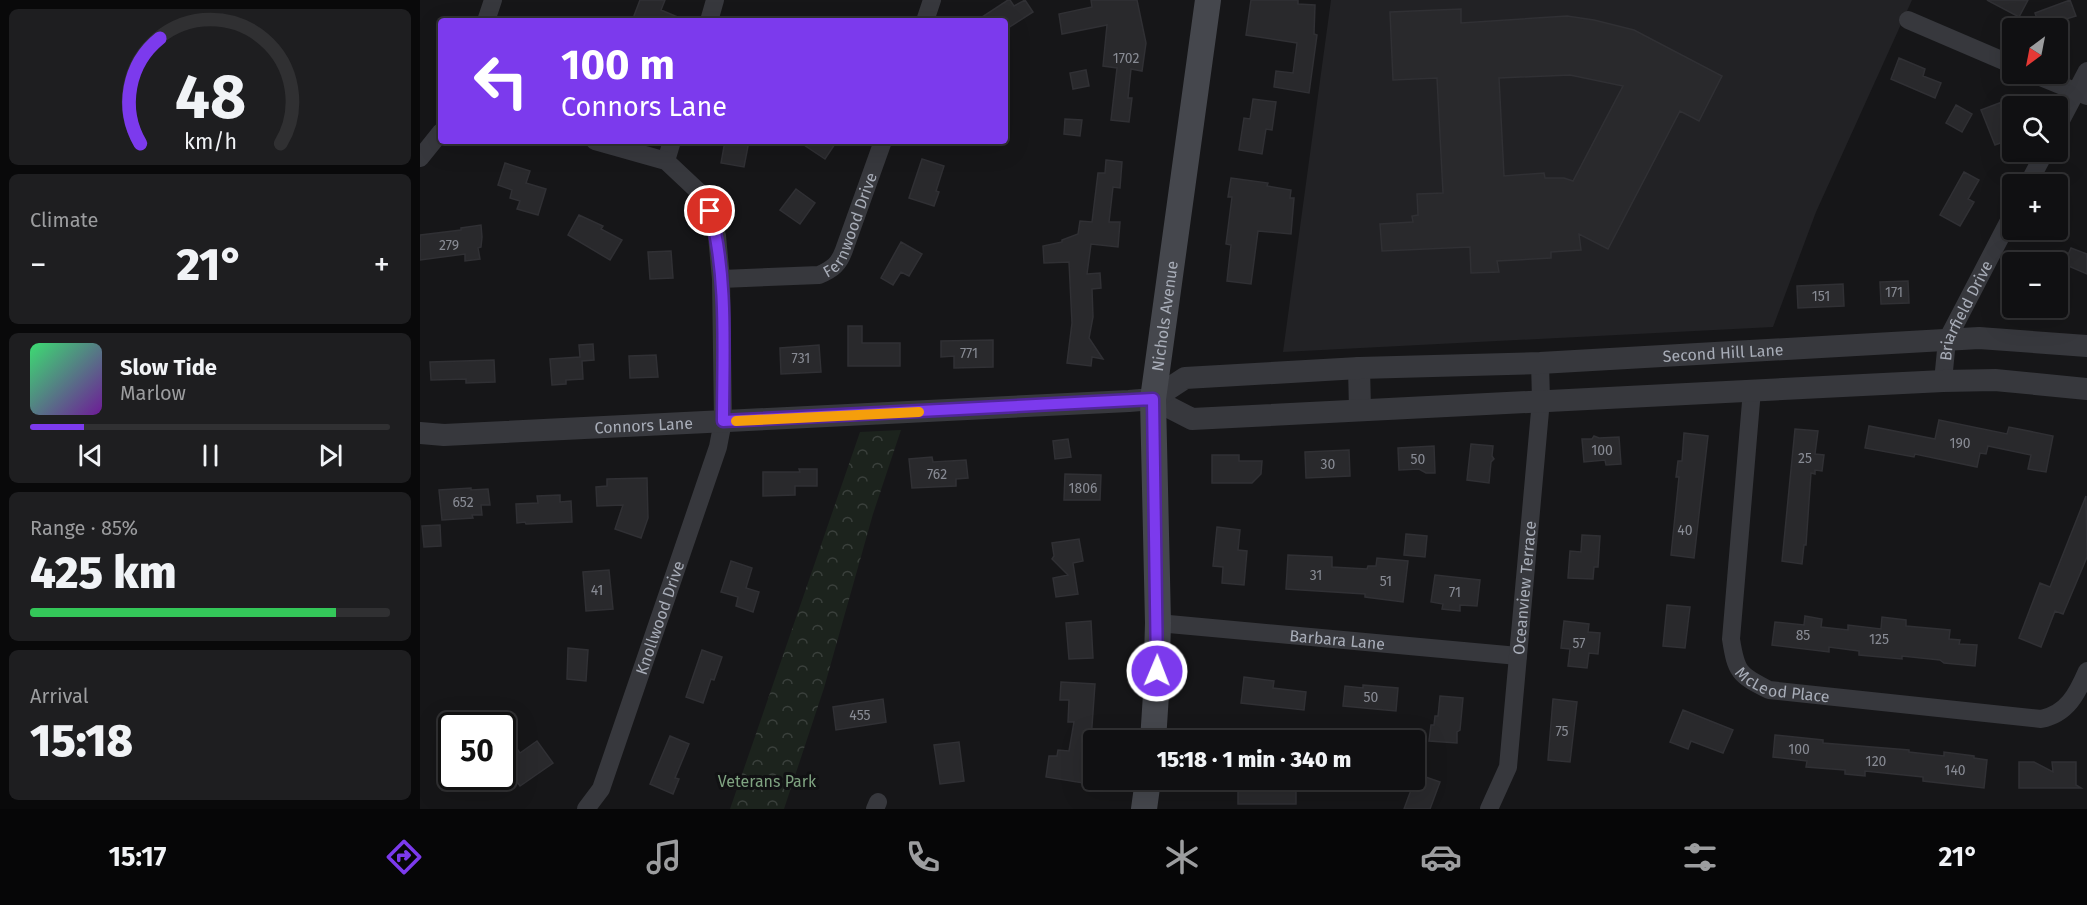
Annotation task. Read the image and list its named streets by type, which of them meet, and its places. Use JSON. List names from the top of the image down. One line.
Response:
{"streets":{"main road":["Nichols Avenue"],"street":["Fernwood Drive","Briarfield Drive","Second Hill Lane","Connors Lane","Oceanview Terrace","Knollwood Drive","Barbara Lane","McLeod Place"]},"crossings":[["Fernwood Drive","Knollwood Drive"],["Briarfield Drive","Second Hill Lane"],["Nichols Avenue","Second Hill Lane"],["Nichols Avenue","Connors Lane"],["Nichols Avenue","Barbara Lane"],["Second Hill Lane","Connors Lane"],["Second Hill Lane","Oceanview Terrace"],["Connors Lane","Knollwood Drive"],["Oceanview Terrace","Barbara Lane"]],"parks":["Veterans Park"],"house_numbers":["1702","279","171","151","771","731","190","100","25","50","30","762","1806","652","40","31","51","41","71","85","125","57","50","455","75","100","120","140"],"north":"bottom left","page":{"map_buttons":["+","−"],"turn":["100 m","Connors Lane"],"tile":["Climate",["Range · 85%","425 km"],["Arrival","15:18"]],"heat":["−","21°","+"],"song":["Slow Tide","Marlow"],"limit":"50","trip":"15:18 · 1 min · 340 m","tabs":["15:17","21°"],"gauge":["48","km/h"]}}
